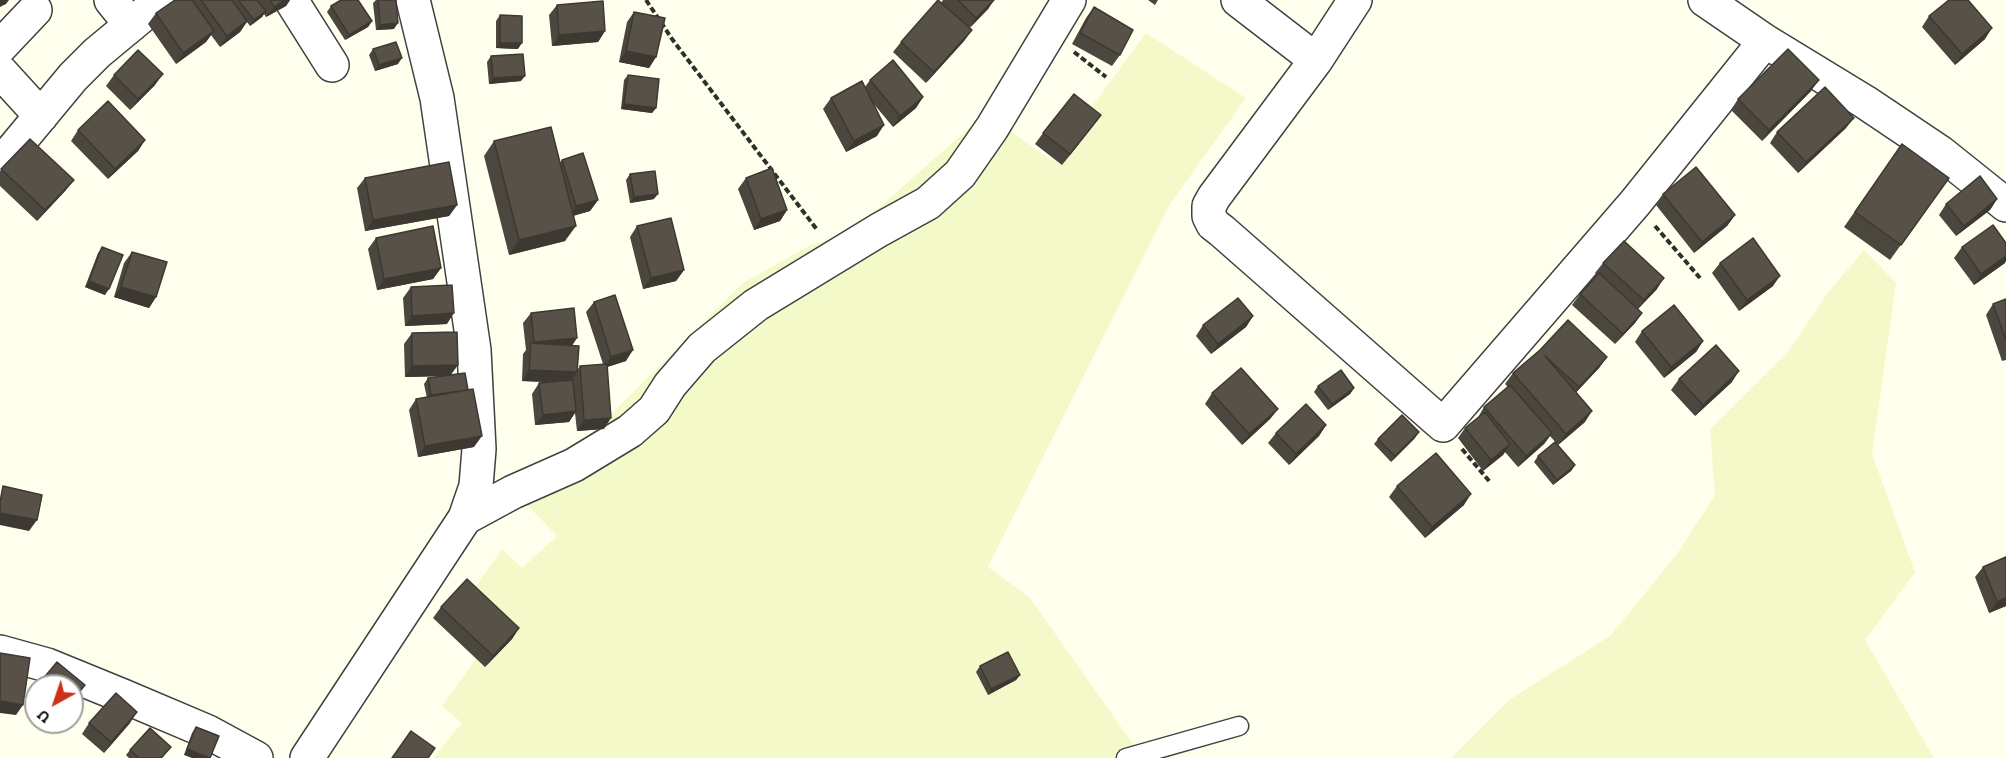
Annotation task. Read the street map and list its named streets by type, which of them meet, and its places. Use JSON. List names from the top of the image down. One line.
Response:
{"north":"bottom left"}
